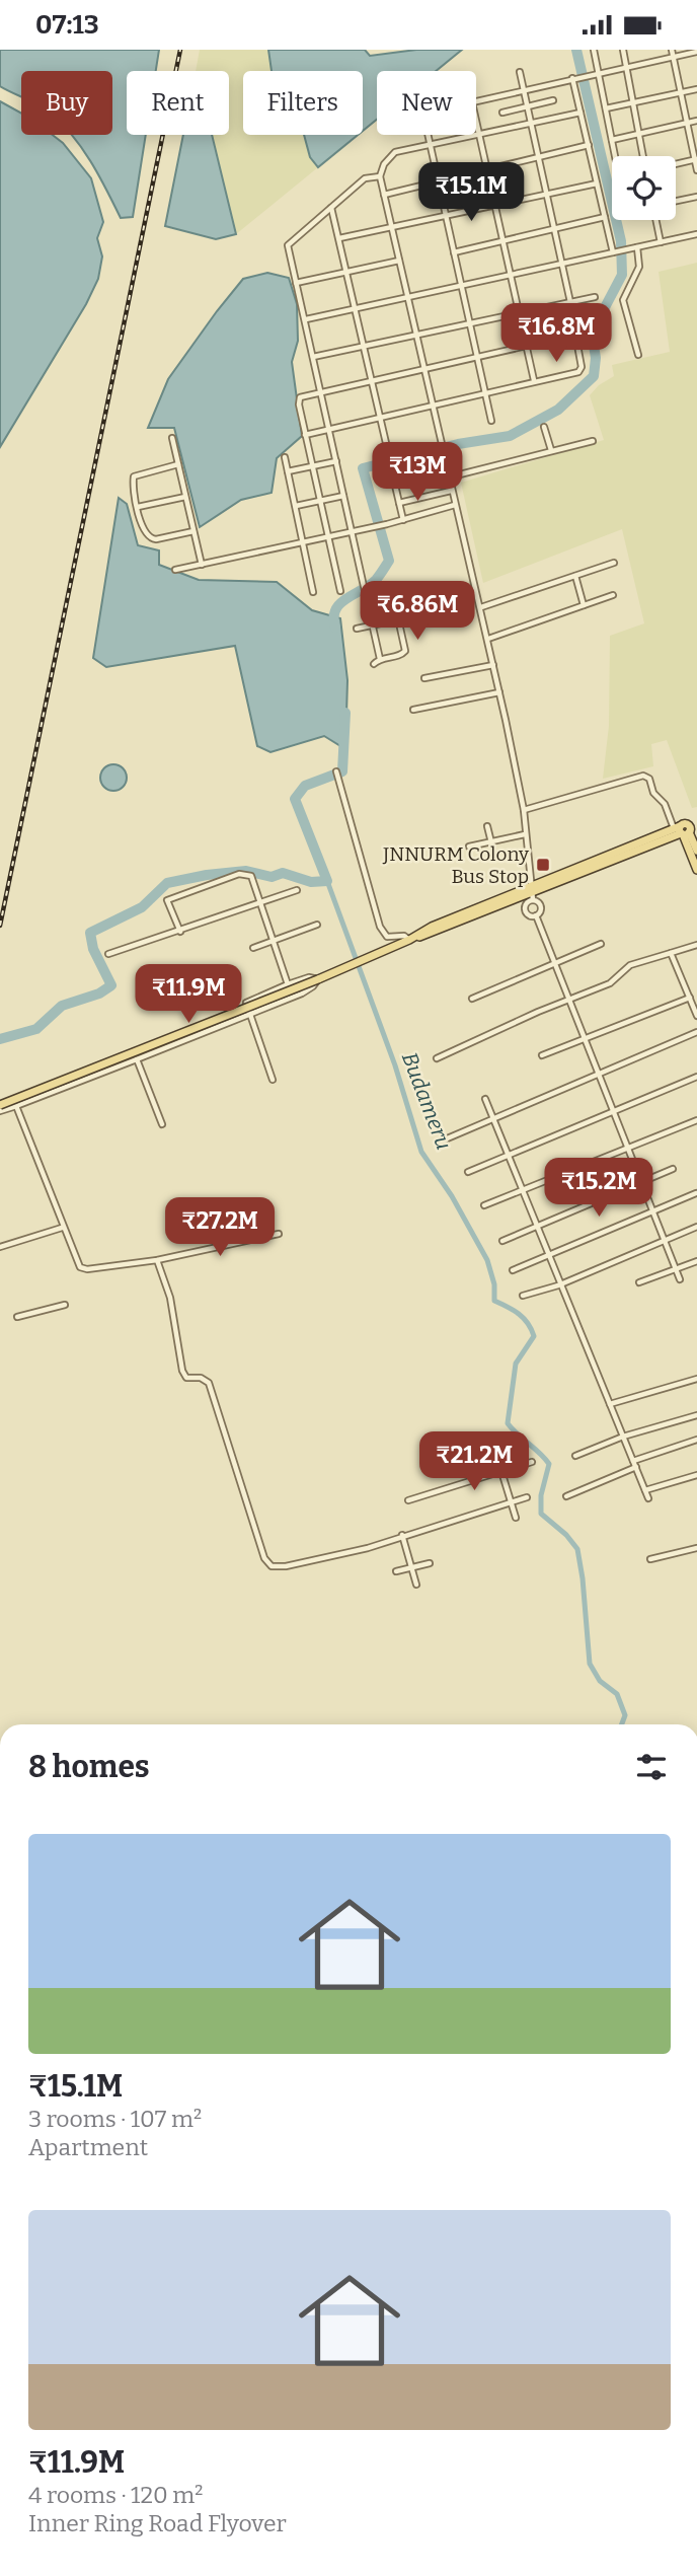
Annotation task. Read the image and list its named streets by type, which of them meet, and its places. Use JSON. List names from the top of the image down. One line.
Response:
{"water":["Budameru"],"places":{"transit":["JNNURM Colony Bus Stop"]},"page":{"status":"07:13","chip":["Buy","Rent","Filters","New"],"price":["₹15.1M","₹16.8M","₹13M","₹6.86M","₹11.9M","₹15.2M","₹27.2M","₹21.2M"],"heading":"8 homes","list":[{"name":"₹15.1M","note":"3 rooms · 107 m² · Apartment"},{"name":"₹11.9M","note":"4 rooms · 120 m² · Inner Ring Road Flyover"}]}}
